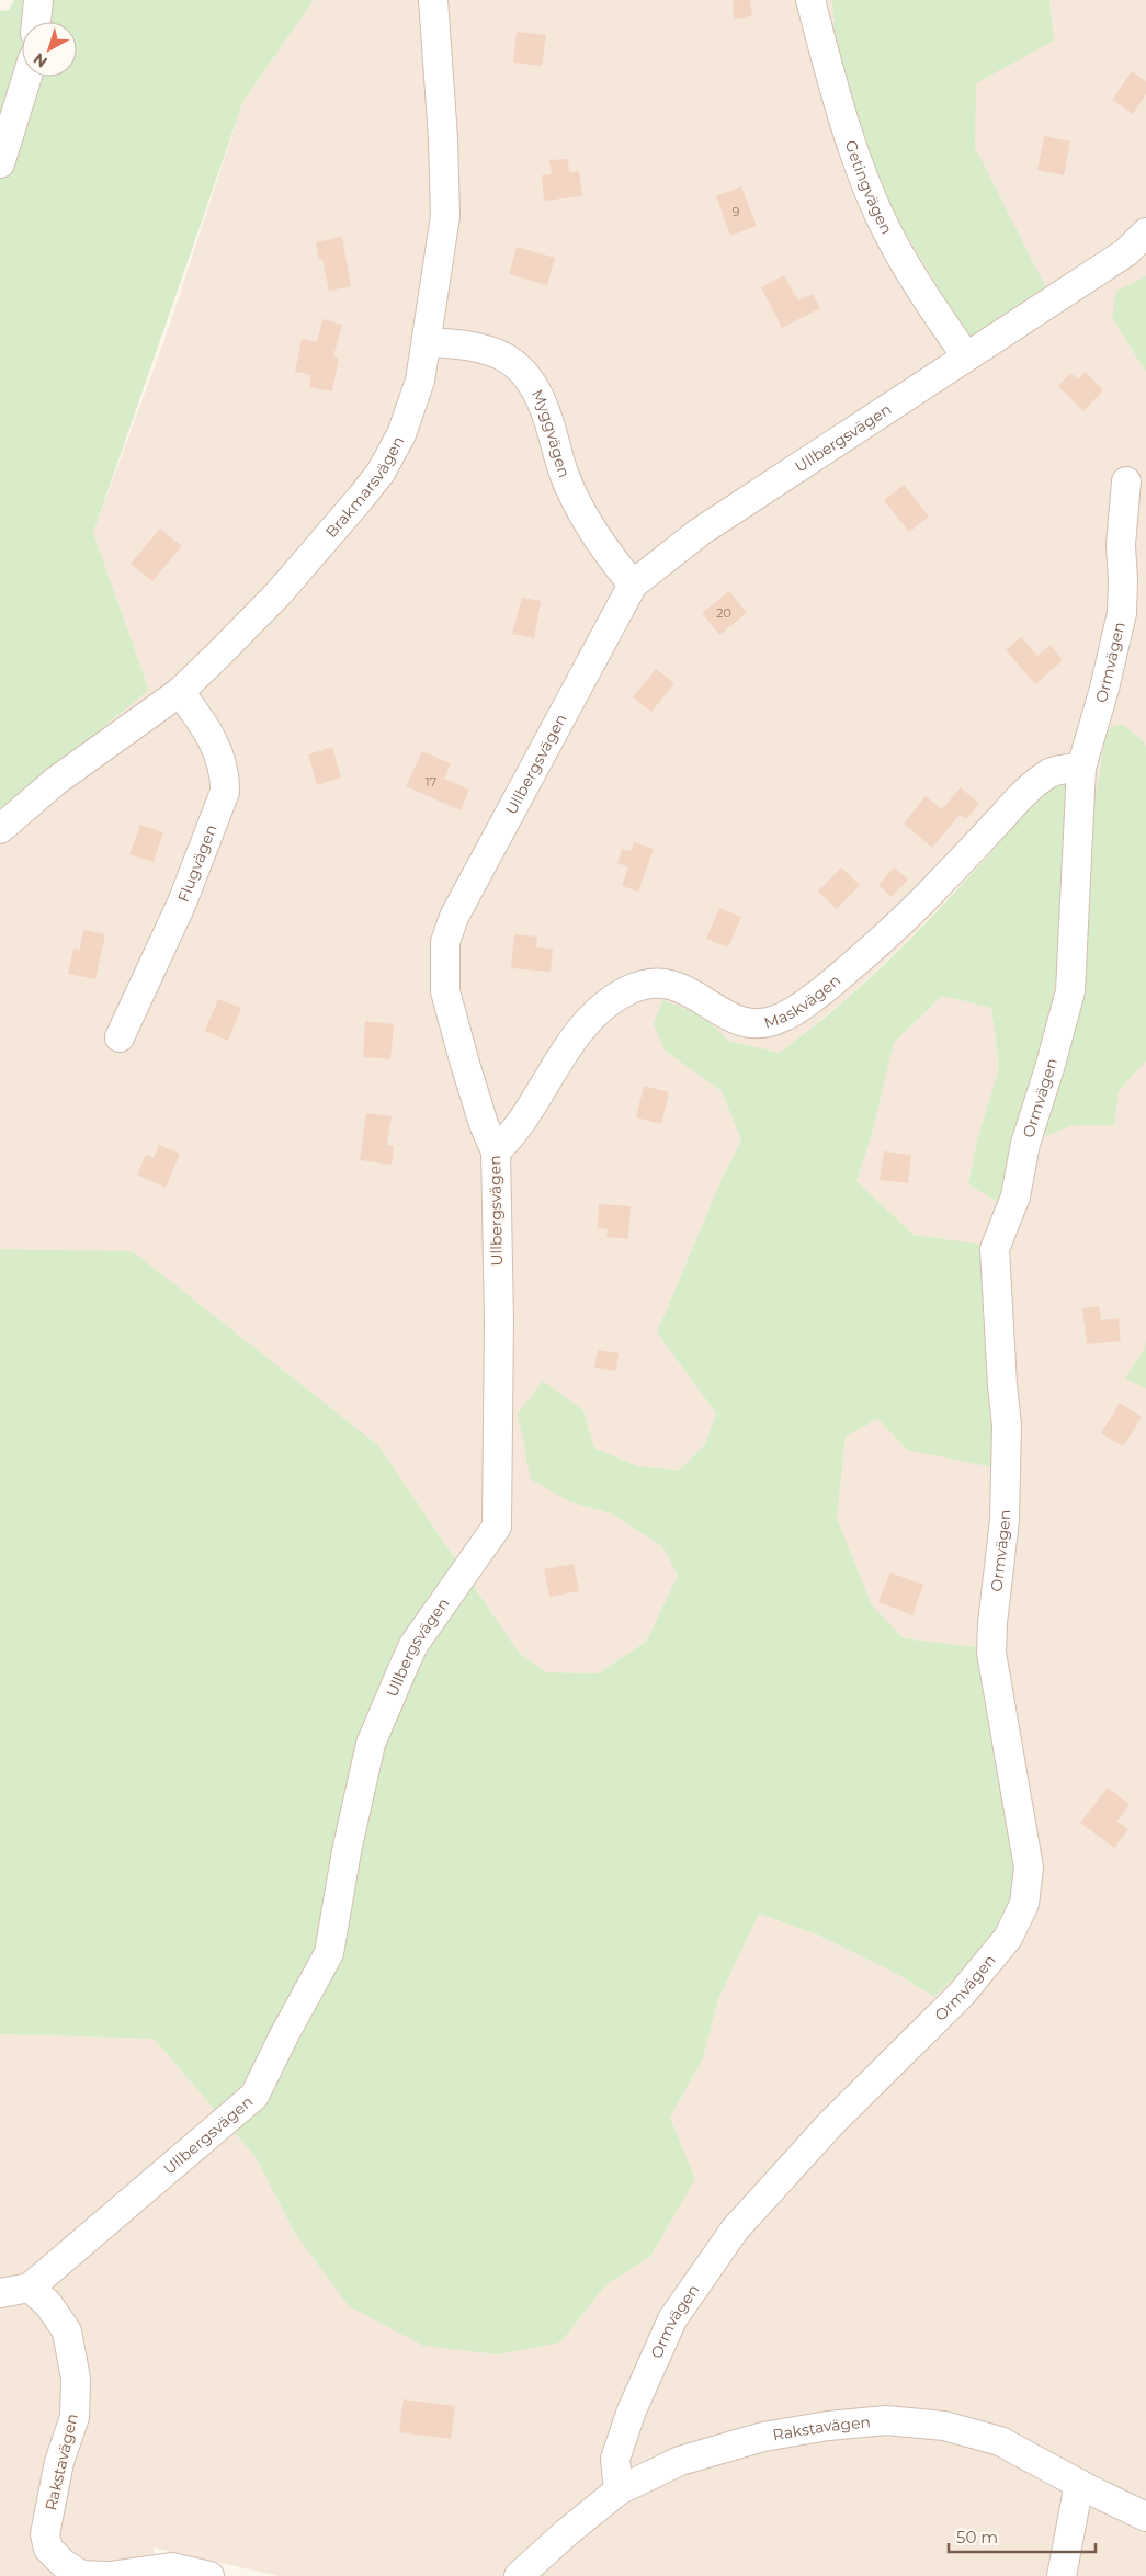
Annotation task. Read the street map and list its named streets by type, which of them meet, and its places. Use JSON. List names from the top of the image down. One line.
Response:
{"streets":{"street":["Getingvägen","Myggvägen","Ullbergsvägen","Brakmarsvägen","Ormvägen","Flugvägen","Maskvägen","Rakstavägen"]},"crossings":[["Getingvägen","Ullbergsvägen"],["Myggvägen","Ullbergsvägen"],["Myggvägen","Brakmarsvägen"],["Ullbergsvägen","Maskvägen"],["Ullbergsvägen","Rakstavägen"],["Brakmarsvägen","Flugvägen"],["Ormvägen","Maskvägen"],["Ormvägen","Rakstavägen"]],"house_numbers":["9","20","17"],"scale_bar":"50 m","north":"bottom left"}
